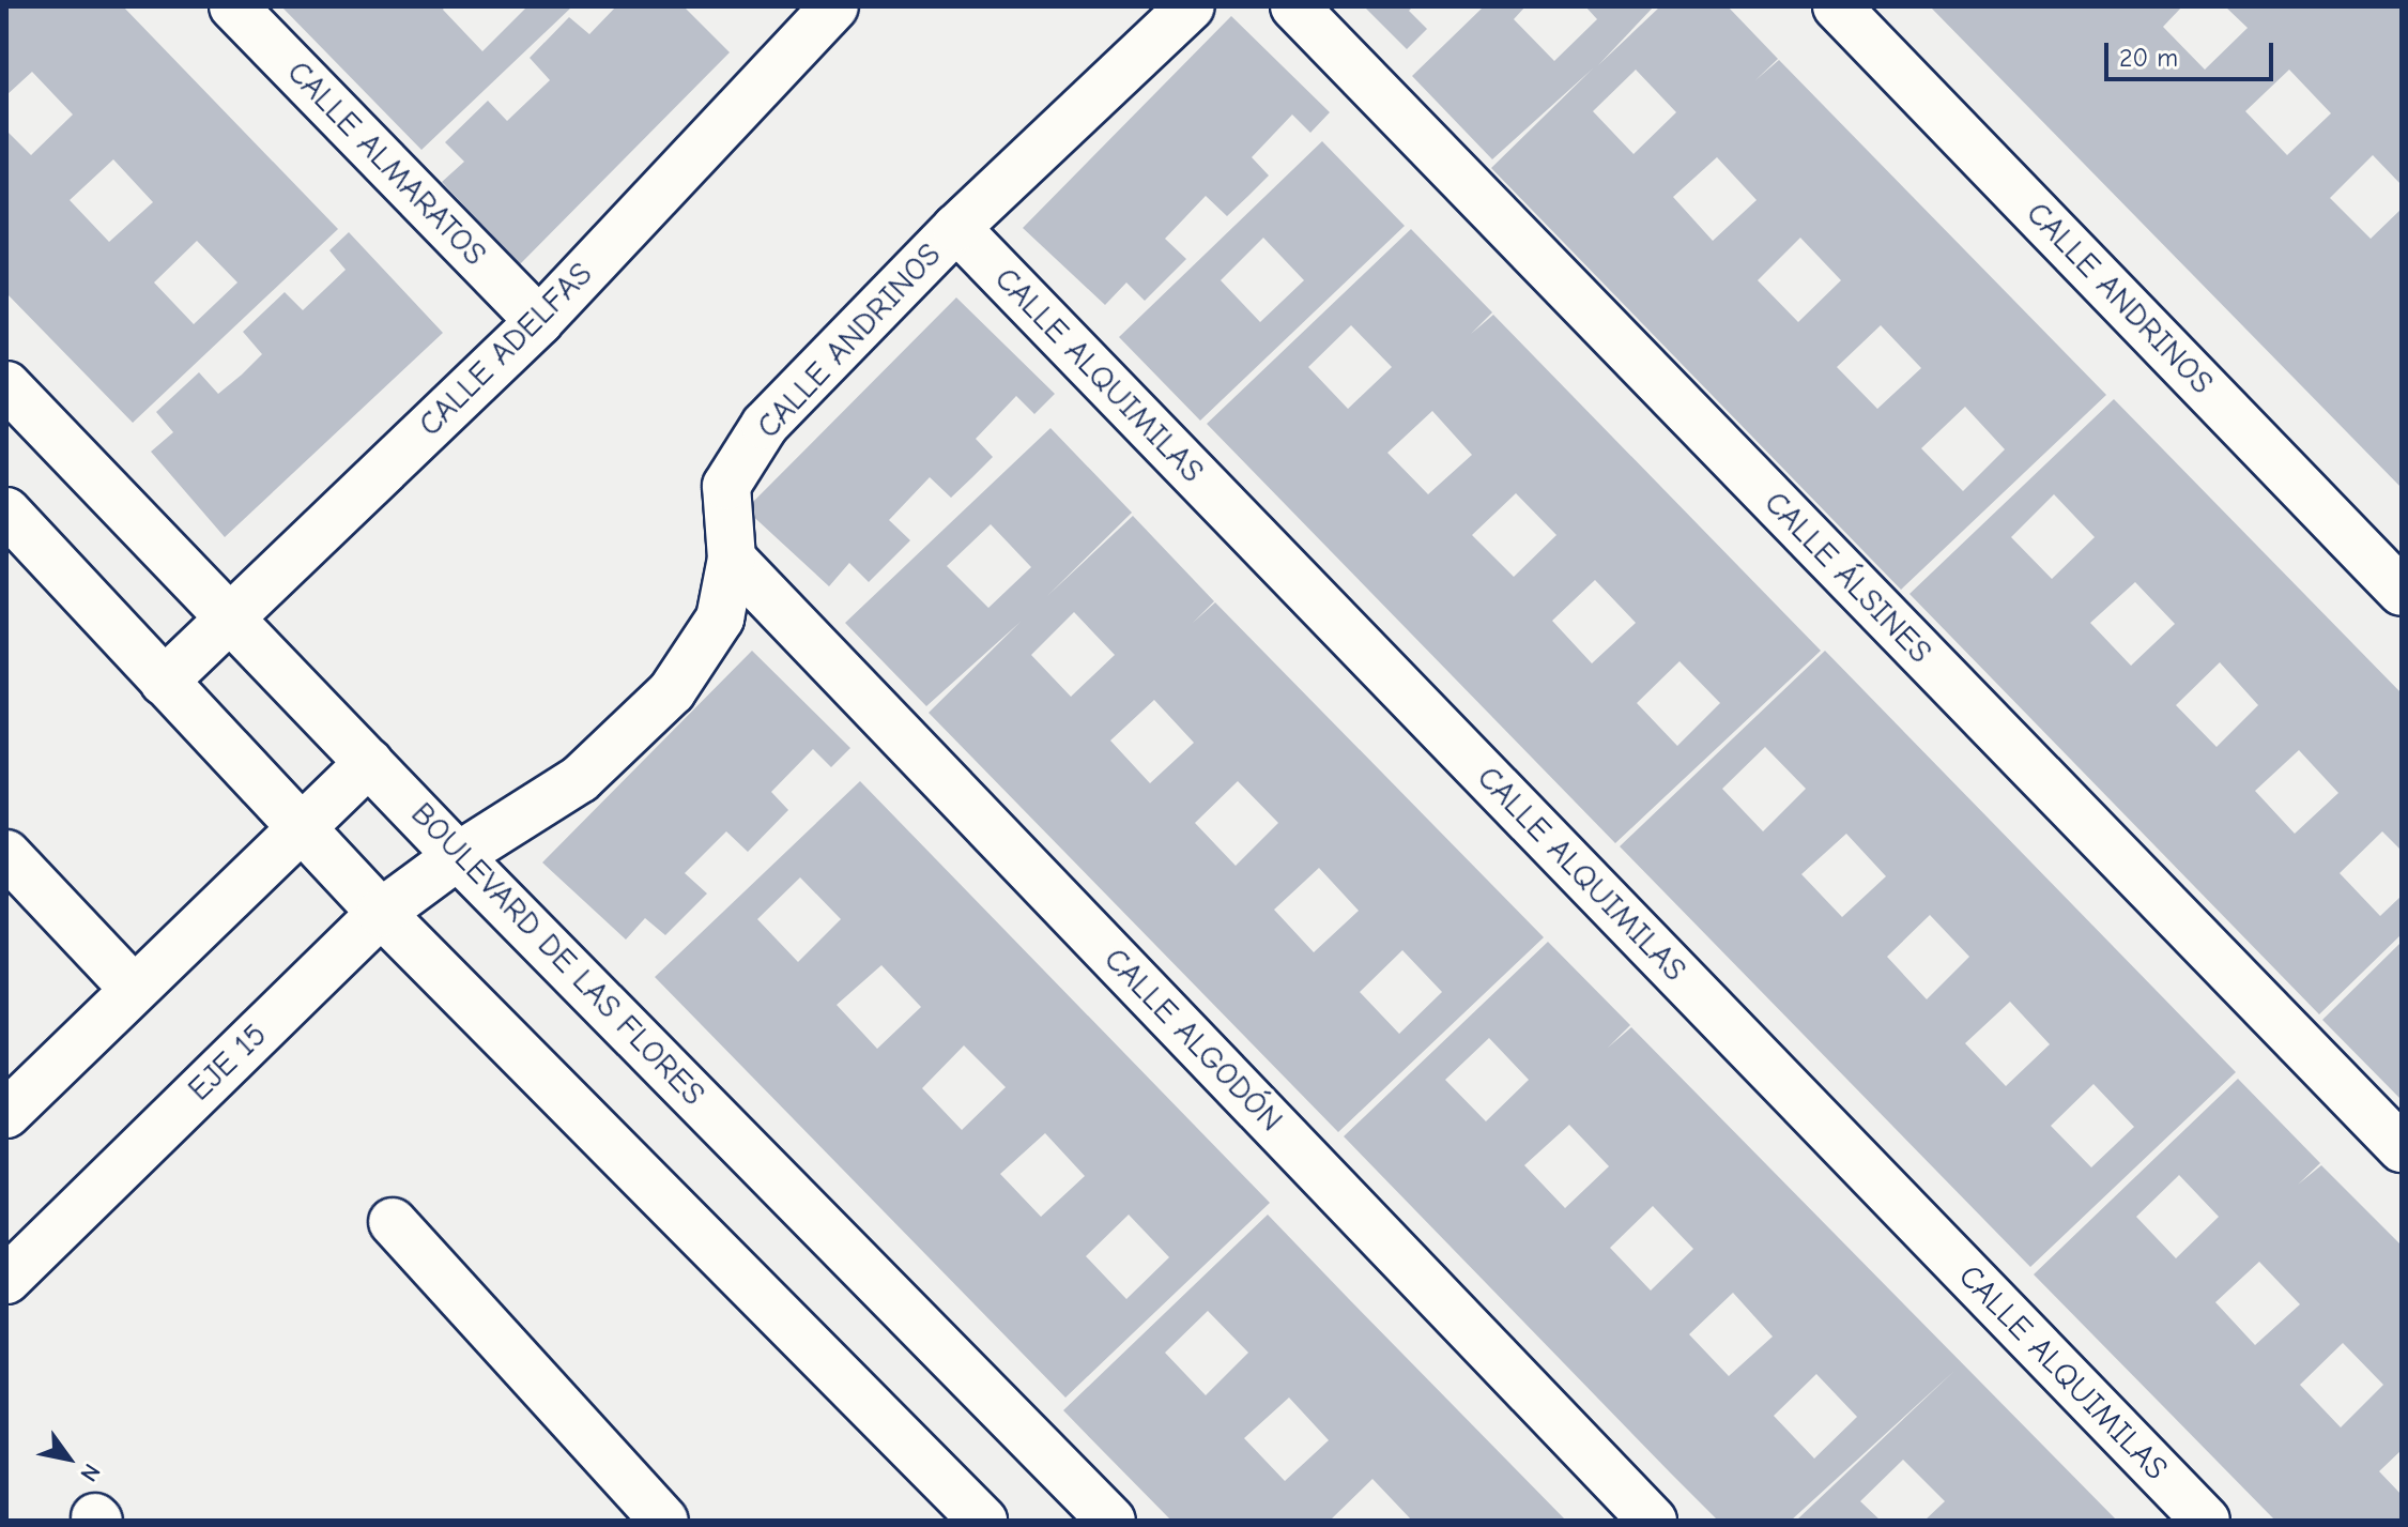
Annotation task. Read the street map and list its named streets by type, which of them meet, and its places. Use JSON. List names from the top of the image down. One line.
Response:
{"streets":{"street":["CALLE ALMARATOS","CALLE ANDRINOS","CALLE ADELFAS","CALLE ALQUIMILAS","CALLE ÁLSINES","BOULEVARD DE LAS FLORES","CALLE ALGODÓN","EJE 15"]},"crossings":[["CALLE ALMARATOS","CALLE ADELFAS"],["CALLE ANDRINOS","CALLE ALQUIMILAS"],["CALLE ANDRINOS","BOULEVARD DE LAS FLORES"],["CALLE ANDRINOS","CALLE ALGODÓN"],["CALLE ANDRINOS","EJE 15"],["CALLE ADELFAS","BOULEVARD DE LAS FLORES"],["BOULEVARD DE LAS FLORES","EJE 15"]],"scale_bar":"20 m","north":"bottom right"}
